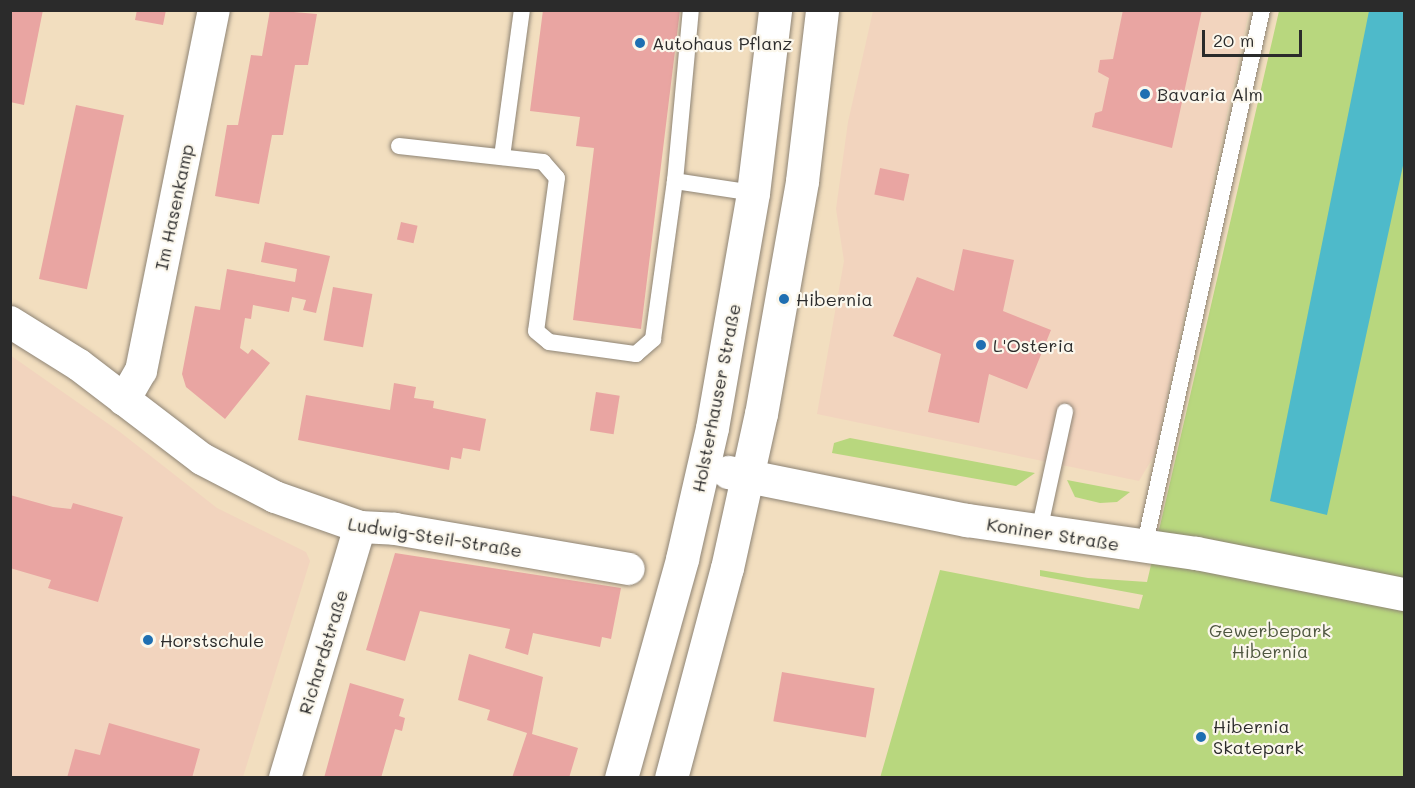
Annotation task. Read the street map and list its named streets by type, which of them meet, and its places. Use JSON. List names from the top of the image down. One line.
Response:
{"streets":{"main road":["Holsterhauser Straße","Koniner Straße"],"street":["Im Hasenkamp","Ludwig-Steil-Straße","Richardstraße"]},"crossings":[["Im Hasenkamp","Ludwig-Steil-Straße"],["Holsterhauser Straße","Koniner Straße"],["Ludwig-Steil-Straße","Richardstraße"]],"parks":["Gewerbepark Hibernia"],"places":["Autohaus Pflanz","Bavaria Alm","Hibernia","L'Osteria","Horstschule","Hibernia Skatepark"],"scale_bar":"20 m"}
